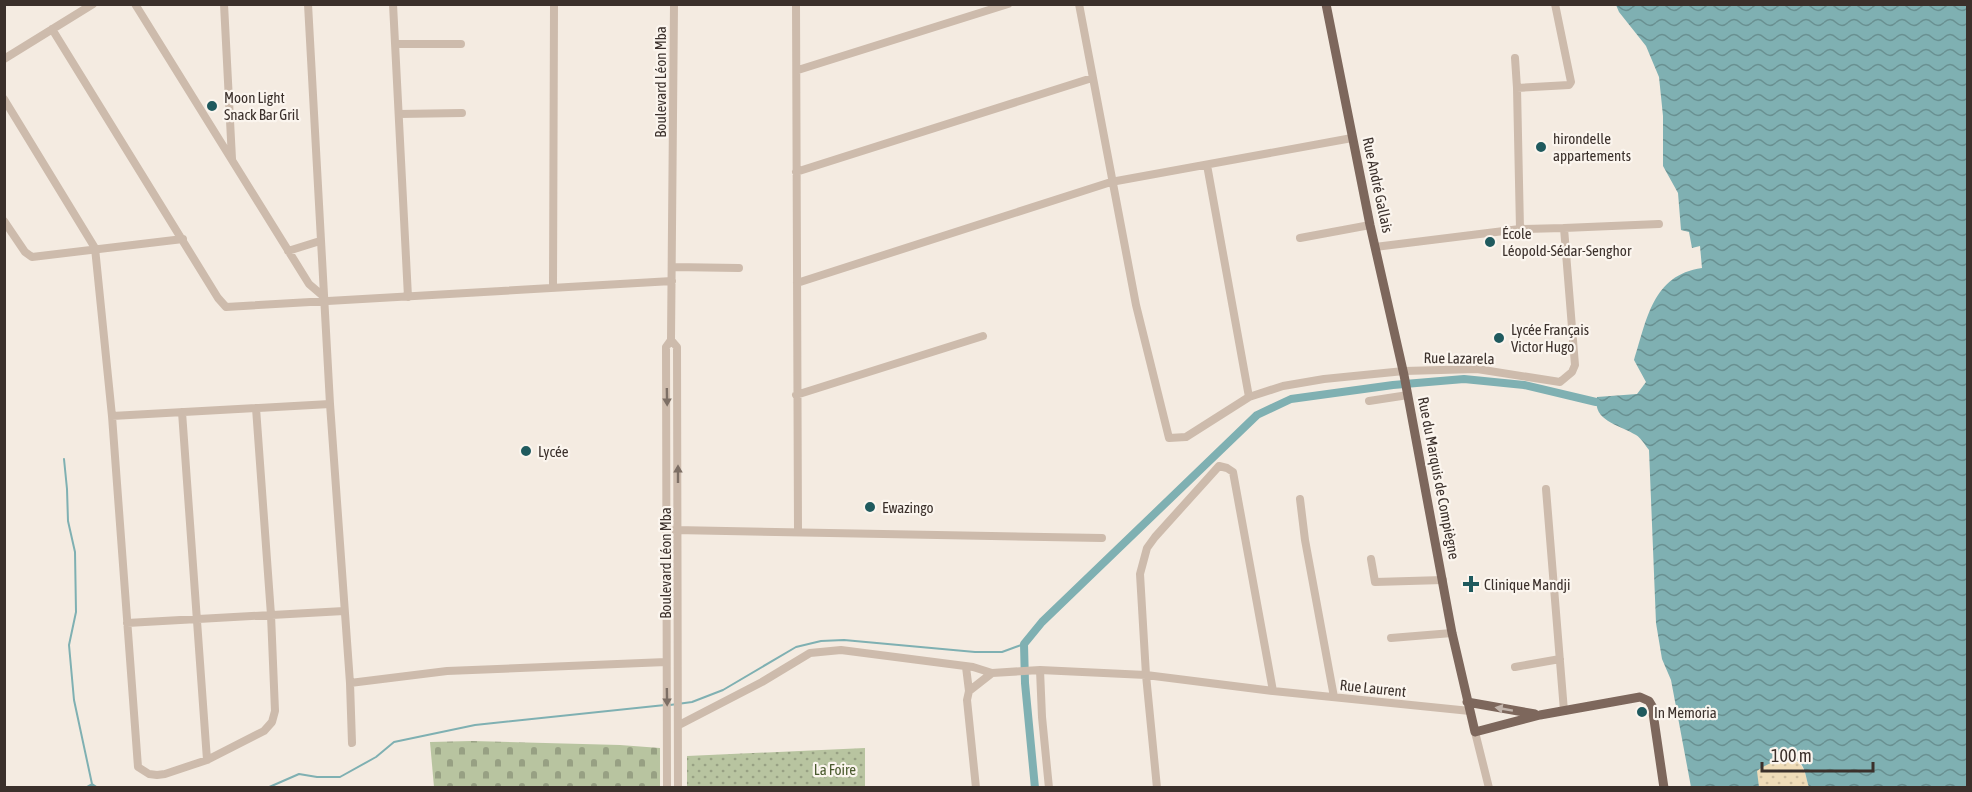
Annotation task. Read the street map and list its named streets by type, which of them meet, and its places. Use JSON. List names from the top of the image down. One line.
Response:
{"streets":{"main road":["Rue André Gallais","Rue du Marquis de Compiègne"],"street":["Boulevard Léon Mba","Rue Lazarela","Rue Laurent"]},"crossings":[["Boulevard Léon Mba","Rue Laurent"],["Rue André Gallais","Rue Lazarela"],["Rue André Gallais","Rue du Marquis de Compiègne"],["Rue Lazarela","Rue du Marquis de Compiègne"],["Rue du Marquis de Compiègne","Rue Laurent"]],"parks":["La Foire"],"places":{"other":["Moon Light Snack Bar Gril","hirondelle appartements","École Léopold-Sédar-Senghor","Lycée Français Victor Hugo","Lycée","Ewazingo","In Memoria"],"health":["Clinique Mandji"]},"scale_bar":"100 m"}
